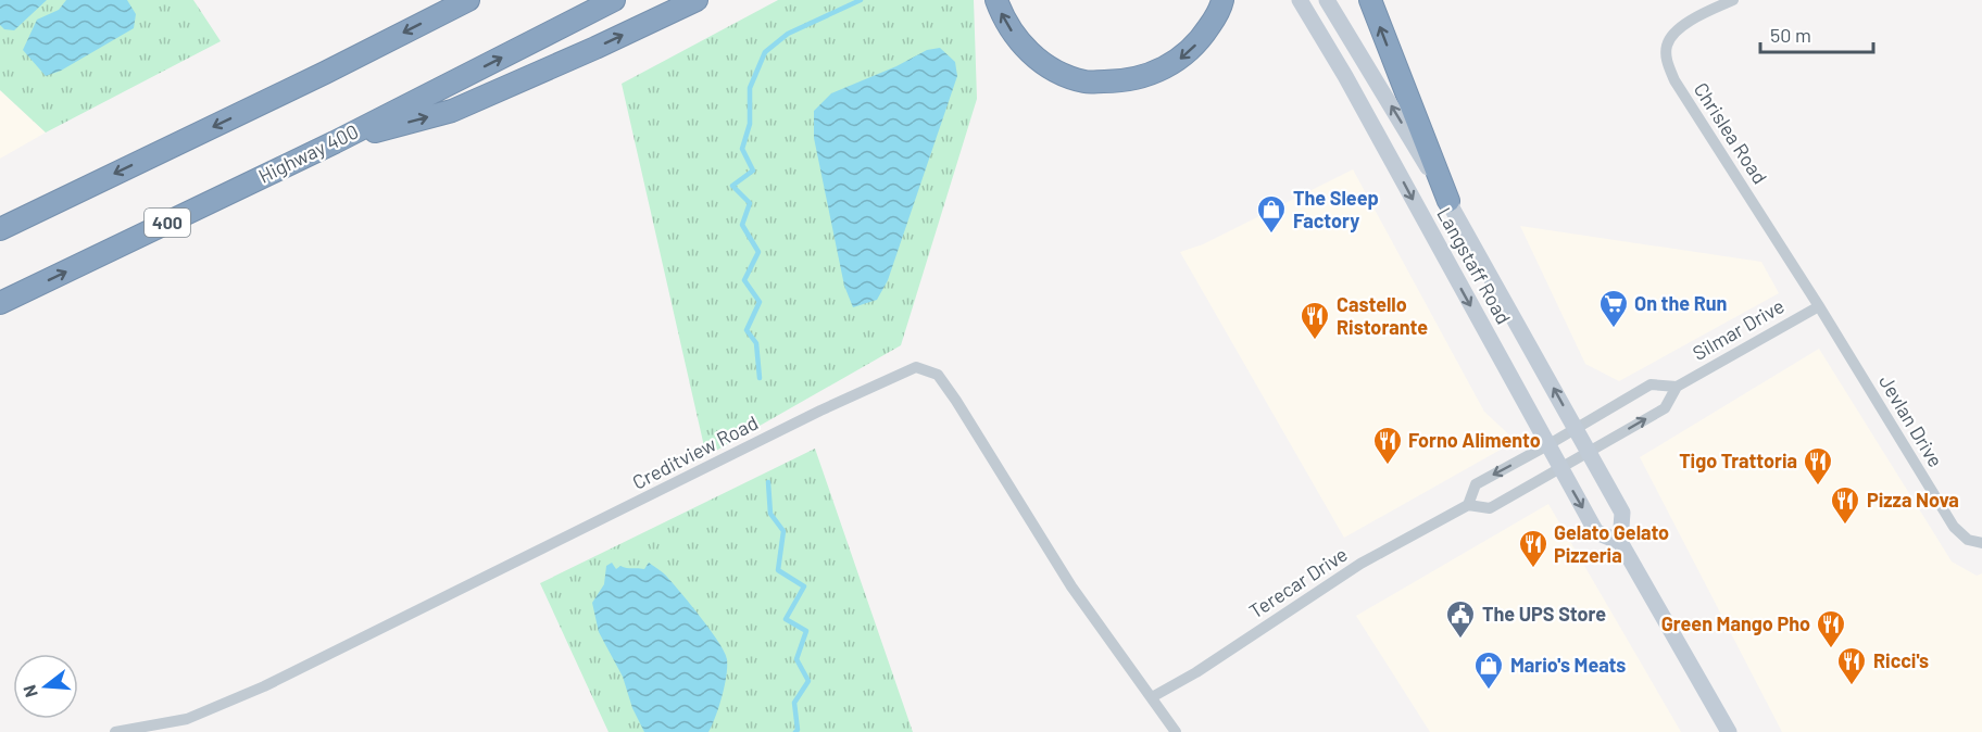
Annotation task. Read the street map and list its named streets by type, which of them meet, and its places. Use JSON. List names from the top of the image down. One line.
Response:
{"streets":{"highway":["Highway 400","400"],"main road":["Langstaff Road"],"street":["Chrislea Road","Silmar Drive","Jevlan Drive","Creditview Road","Terecar Drive"]},"crossings":[["Chrislea Road","Silmar Drive"],["Chrislea Road","Jevlan Drive"],["Langstaff Road","Silmar Drive"],["Langstaff Road","Terecar Drive"],["Silmar Drive","Jevlan Drive"],["Silmar Drive","Terecar Drive"],["Creditview Road","Terecar Drive"]],"places":{"shop":["The Sleep Factory","Mario's Meats"],"supermarket":["On the Run"],"restaurant":["Castello Ristorante","Forno Alimento","Tigo Trattoria","Pizza Nova","Gelato Gelato Pizzeria","Green Mango Pho","Ricci's"],"public building":["The UPS Store"]},"scale_bar":"50 m","north":"left"}
